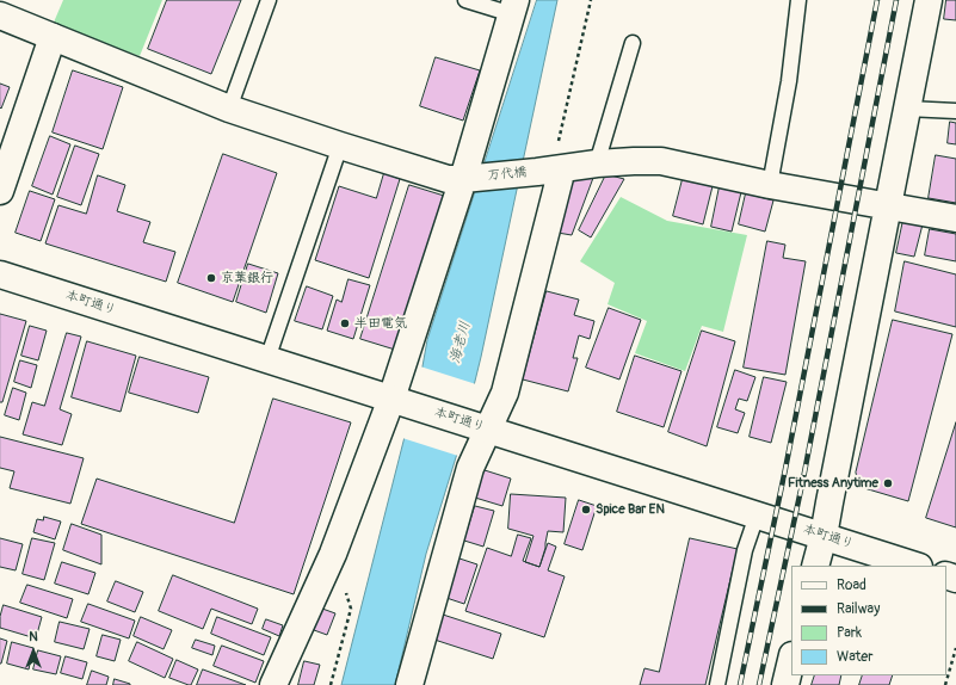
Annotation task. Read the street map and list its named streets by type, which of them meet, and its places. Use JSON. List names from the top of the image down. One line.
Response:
{"streets":{"street":["万代橋","本町通り"]},"water":["海老川"],"places":["京葉銀行","半田電気","Fitness Anytime","Spice Bar EN"],"legend":["Road","Railway","Park","Water"],"north":"top"}
